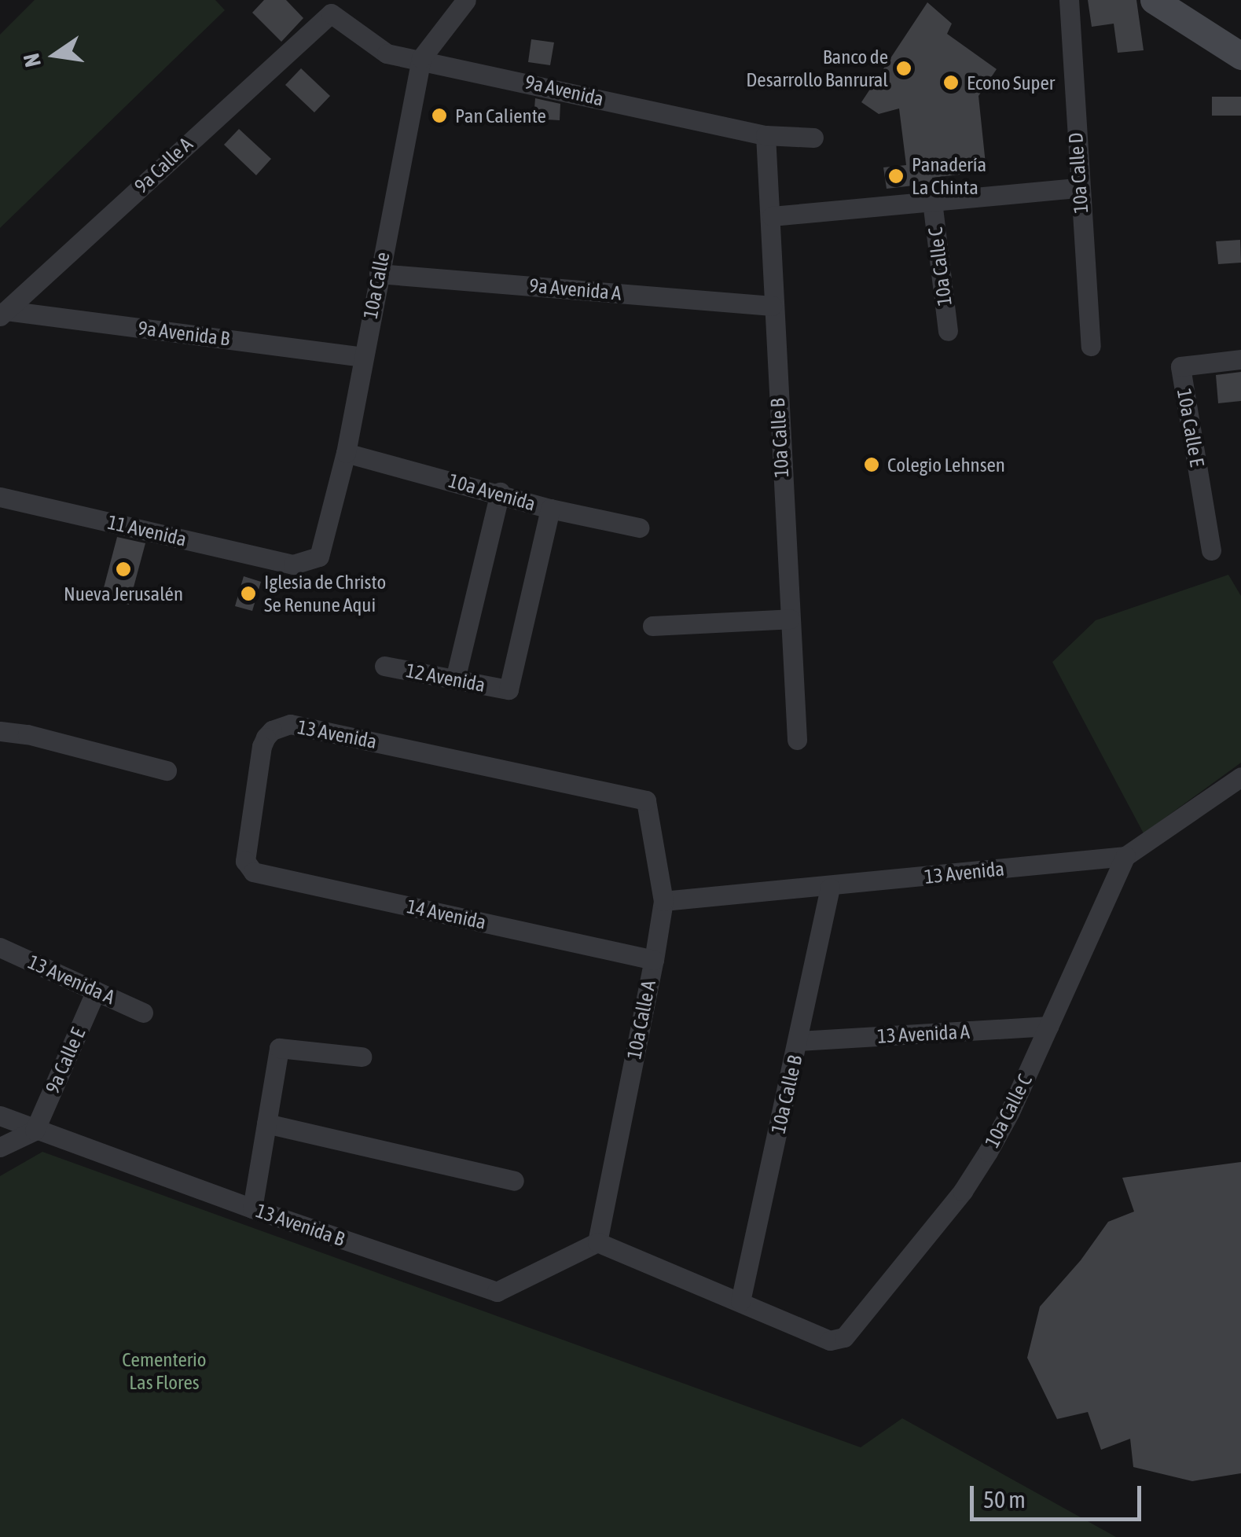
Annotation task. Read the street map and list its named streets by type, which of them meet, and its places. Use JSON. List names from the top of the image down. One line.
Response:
{"streets":{"street":["9a Avenida","9a Calle A","10a Calle D","10a Calle C","10a Calle","9a Avenida A","9a Avenida B","10a Calle E","10a Calle B","10a Avenida","11 Avenida","12 Avenida","13 Avenida","14 Avenida","13 Avenida A","10a Calle A","9a Calle E","13 Avenida B"]},"crossings":[["9a Avenida","9a Calle A"],["9a Avenida","10a Calle"],["9a Avenida","10a Calle B"],["9a Calle A","9a Avenida B"],["10a Calle C","10a Calle B"],["10a Calle C","13 Avenida"],["10a Calle C","13 Avenida A"],["10a Calle","9a Avenida A"],["10a Calle","9a Avenida B"],["10a Calle","10a Avenida"],["10a Calle","11 Avenida"],["9a Avenida A","10a Calle B"],["10a Calle B","13 Avenida"],["10a Calle B","13 Avenida A"],["10a Avenida","12 Avenida"],["13 Avenida","14 Avenida"],["13 Avenida","10a Calle A"],["14 Avenida","10a Calle A"],["13 Avenida A","9a Calle E"],["10a Calle A","13 Avenida B"],["9a Calle E","13 Avenida B"]],"parks":["Cementerio Las Flores"],"places":["Banco de Desarrollo Banrural","Econo Super","Pan Caliente","Panadería La Chinta","Colegio Lehnsen","Nueva Jerusalén","Iglesia de Christo Se Renune Aqui"],"scale_bar":"50 m","north":"left"}
